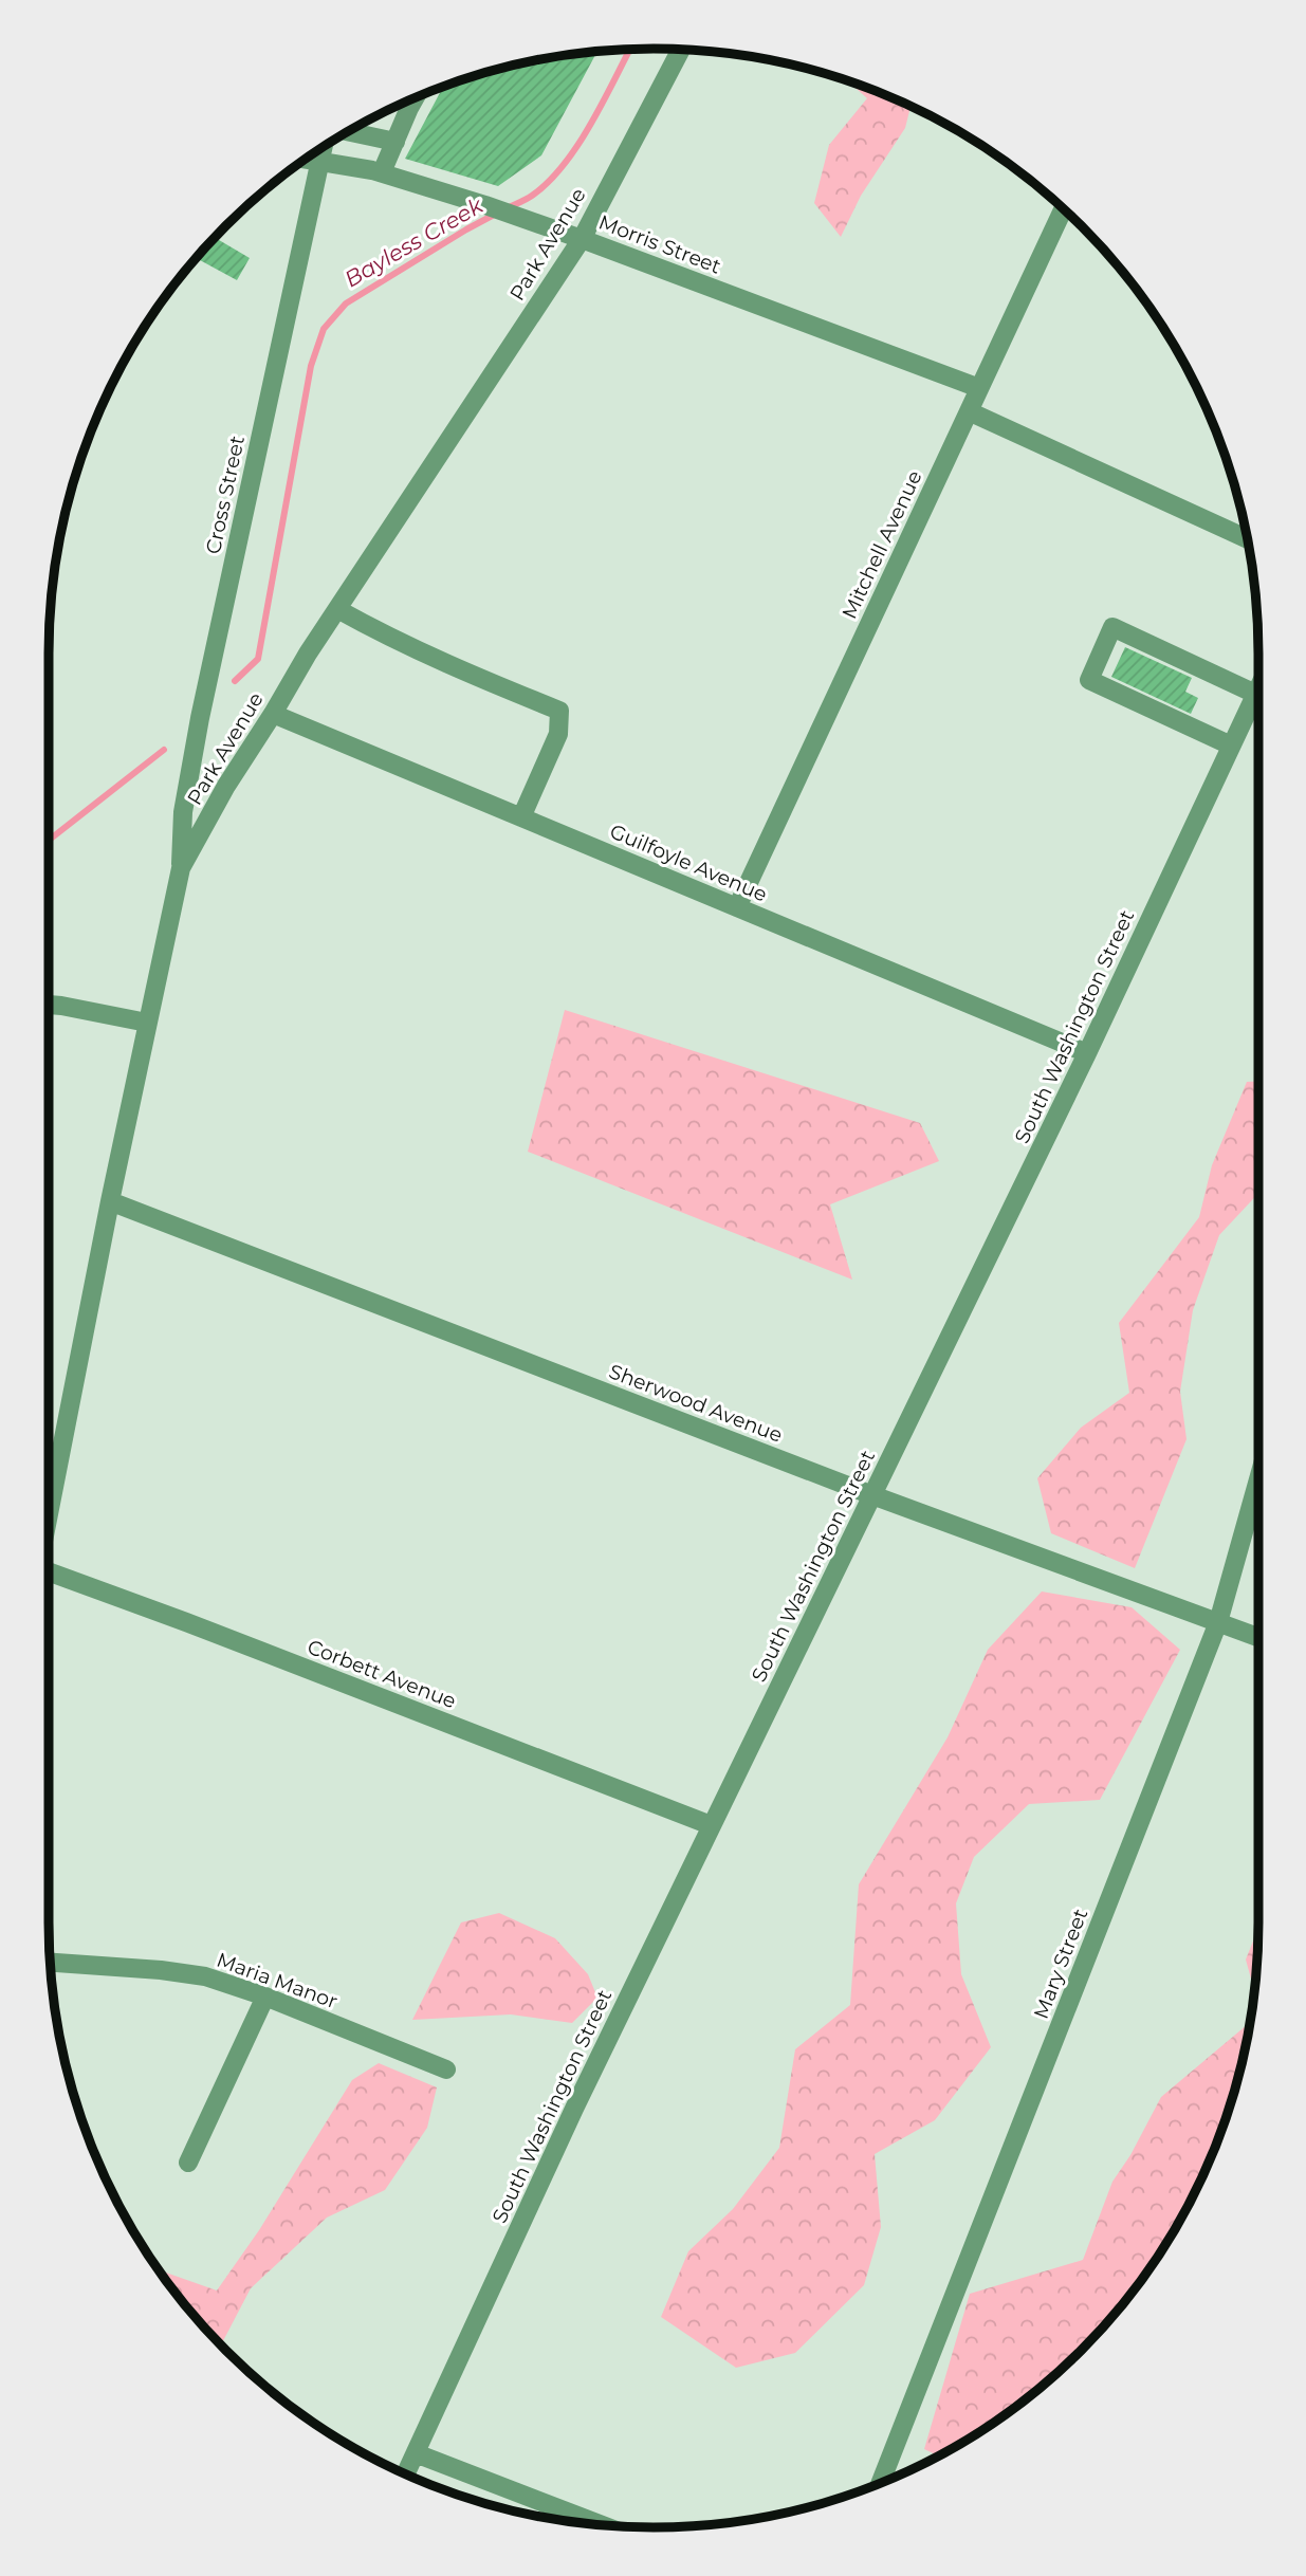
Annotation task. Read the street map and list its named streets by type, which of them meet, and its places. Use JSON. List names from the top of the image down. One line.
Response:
{"streets":{"street":["Park Avenue","Morris Street","Cross Street","Mitchell Avenue","Guilfoyle Avenue","South Washington Street","Sherwood Avenue","Corbett Avenue","Mary Street","Maria Manor"]},"crossings":[["Park Avenue","Morris Street"],["Park Avenue","Cross Street"],["Park Avenue","Guilfoyle Avenue"],["Park Avenue","Sherwood Avenue"],["Morris Street","Cross Street"],["Morris Street","Mitchell Avenue"],["Mitchell Avenue","Guilfoyle Avenue"],["Guilfoyle Avenue","South Washington Street"],["South Washington Street","Sherwood Avenue"],["South Washington Street","Corbett Avenue"],["Sherwood Avenue","Mary Street"]],"water":["Bayless Creek"]}
